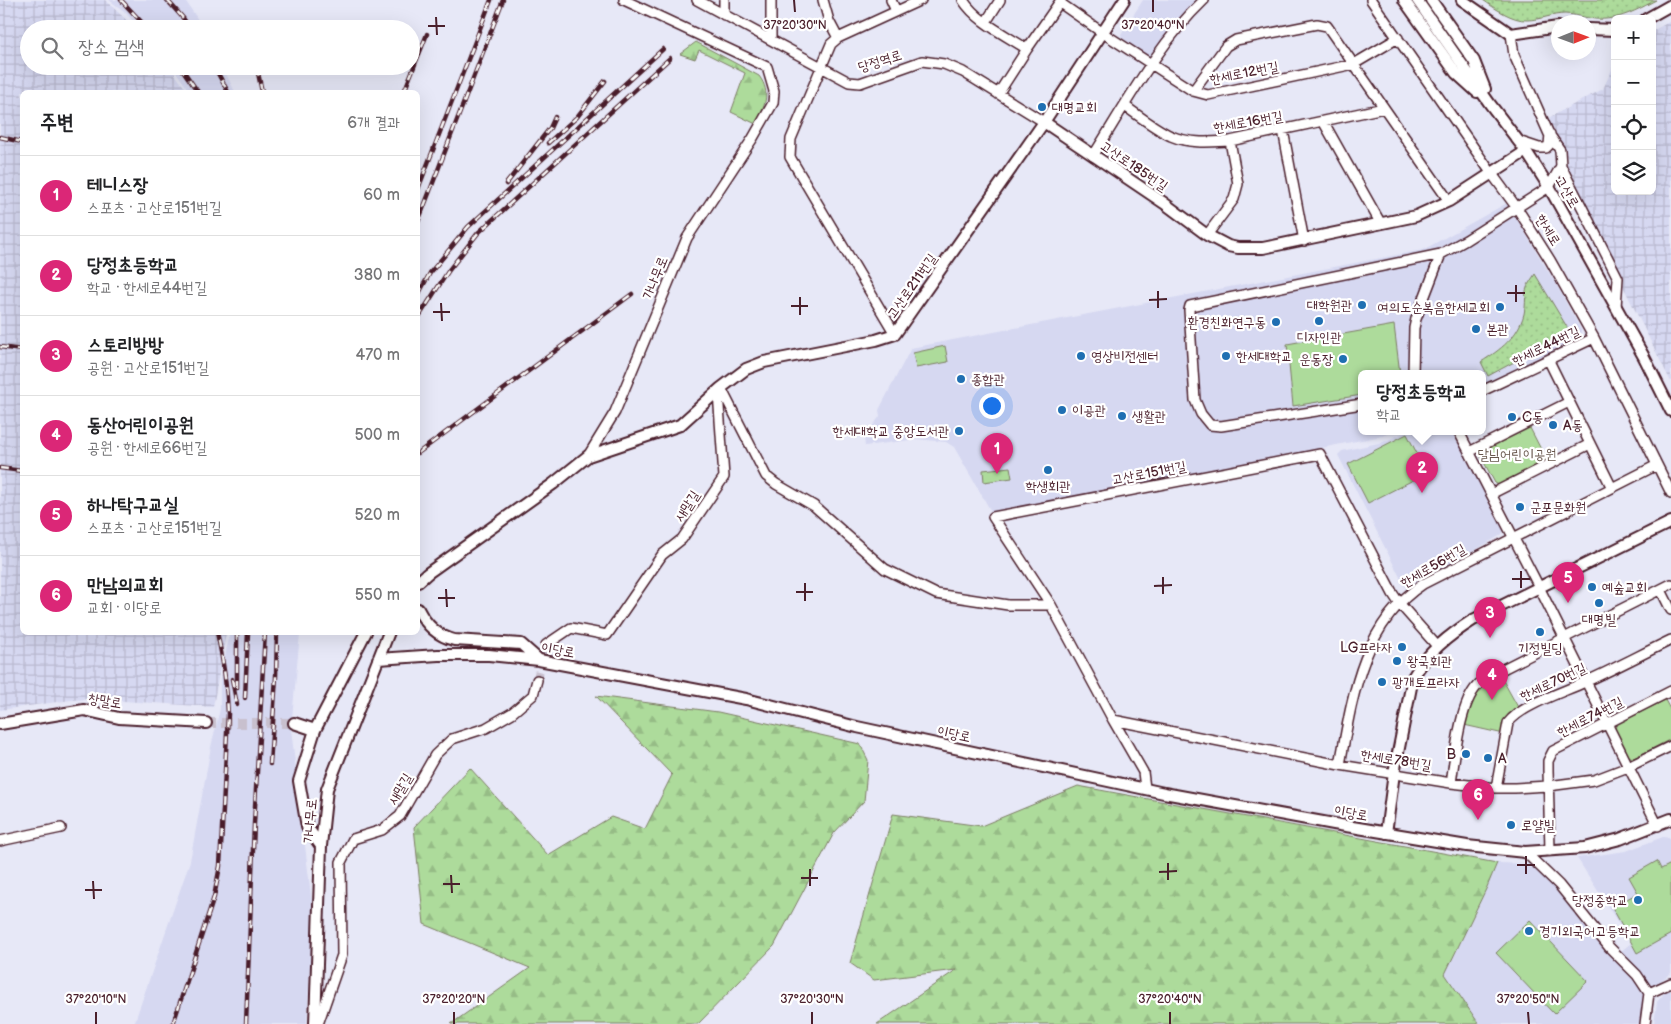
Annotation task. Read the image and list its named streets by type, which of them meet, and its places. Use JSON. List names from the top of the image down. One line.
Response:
{"streets":{"street":["당정역로","한세로12번길","한세로16번길","고산로185번길","고산로","한세로","가나무로","고산로211번길","한세로44번길","고산로151번길","새말길","한세로56번길","이당로","한세로70번길","창말로","한세로74번길","한세로78번길"]},"crossings":[["당정역로","고산로185번길"],["당정역로","고산로211번길"],["한세로12번길","한세로"],["한세로12번길","고산로211번길"],["고산로185번길","고산로"],["고산로185번길","한세로"],["고산로185번길","고산로211번길"],["한세로","한세로44번길"],["한세로","한세로56번길"],["가나무로","고산로211번길"],["가나무로","새말길"],["가나무로","이당로"],["고산로211번길","새말길"],["고산로151번길","한세로56번길"],["고산로151번길","이당로"],["고산로151번길","한세로78번길"],["한세로56번길","한세로78번길"],["한세로70번길","한세로78번길"],["한세로74번길","한세로78번길"]],"parks":["달님어린이공원"],"places":["대명교회","대학원관","여의도순복음한세교회","디자인관","환경친화연구동","본관","영상비전센터","한세대학교","운동장","종합관","이공관","생활관","C동","A동","한세대학교 중앙도서관","학생회관","군포문화원","예숲교회","대명빌","기정빌딩","LG프라자","왕국회관","광개토프라자","B","A","로얄빌","당정중학교","경기외국어고등학교"],"north":"right","page":{"map_buttons":["+","−"],"search":"장소 검색","heading":["주변","6개 결과"],"list":[{"mark":"1","name":"테니스장","note":"스포츠 · 고산로151번길","value":"60 m"},{"mark":"2","name":"당정초등학교","note":"학교 · 한세로44번길","value":"380 m"},{"mark":"3","name":"스토리방방","note":"공원 · 고산로151번길","value":"470 m"},{"mark":"4","name":"동산어린이공원","note":"공원 · 한세로66번길","value":"500 m"},{"mark":"5","name":"하나탁구교실","note":"스포츠 · 고산로151번길","value":"520 m"},{"mark":"6","name":"만남의교회","note":"교회 · 이당로","value":"550 m"}],"popup":["당정초등학교","학교"],"pins":["1","2","5","3","4","6"]},"coordinates":["37°20'30\"N","37°20'40\"N","37°20'10\"N","37°20'20\"N","37°20'50\"N"]}
